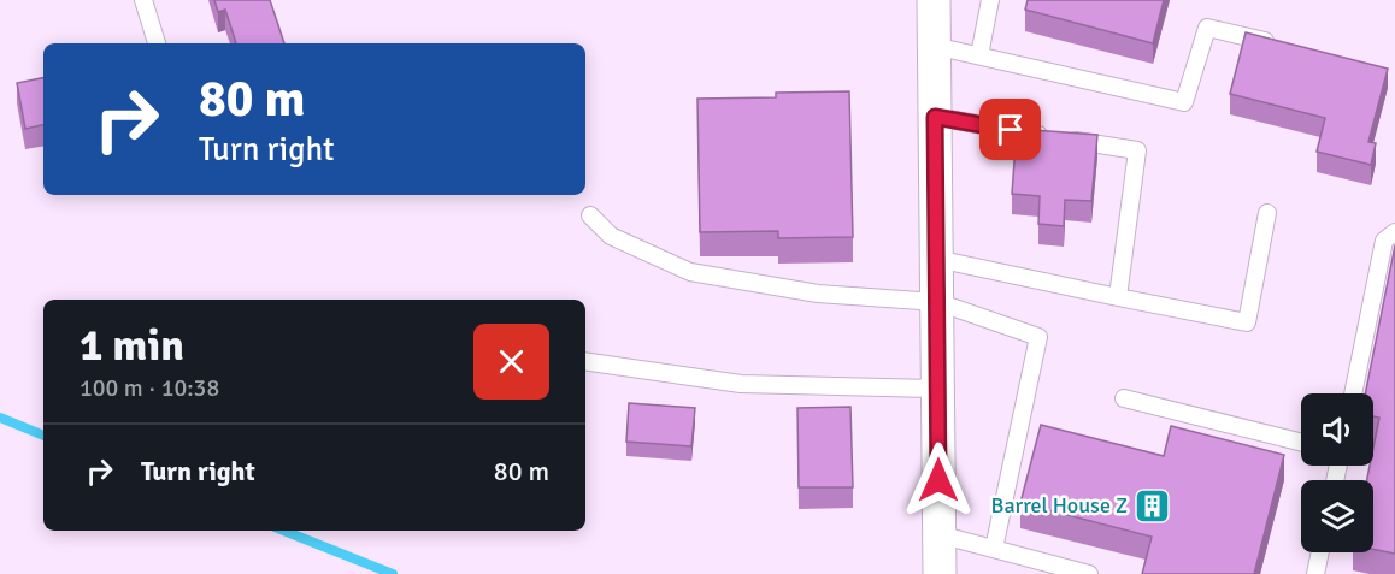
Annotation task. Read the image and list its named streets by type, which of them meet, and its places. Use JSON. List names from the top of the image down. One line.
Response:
{"places":{"building":["Barrel House Z"]},"page":{"turn":["80 m","Turn right"],"heading":["1 min","100 m · 10:38"],"list":[{"name":"Turn right","value":"80 m"}]}}
